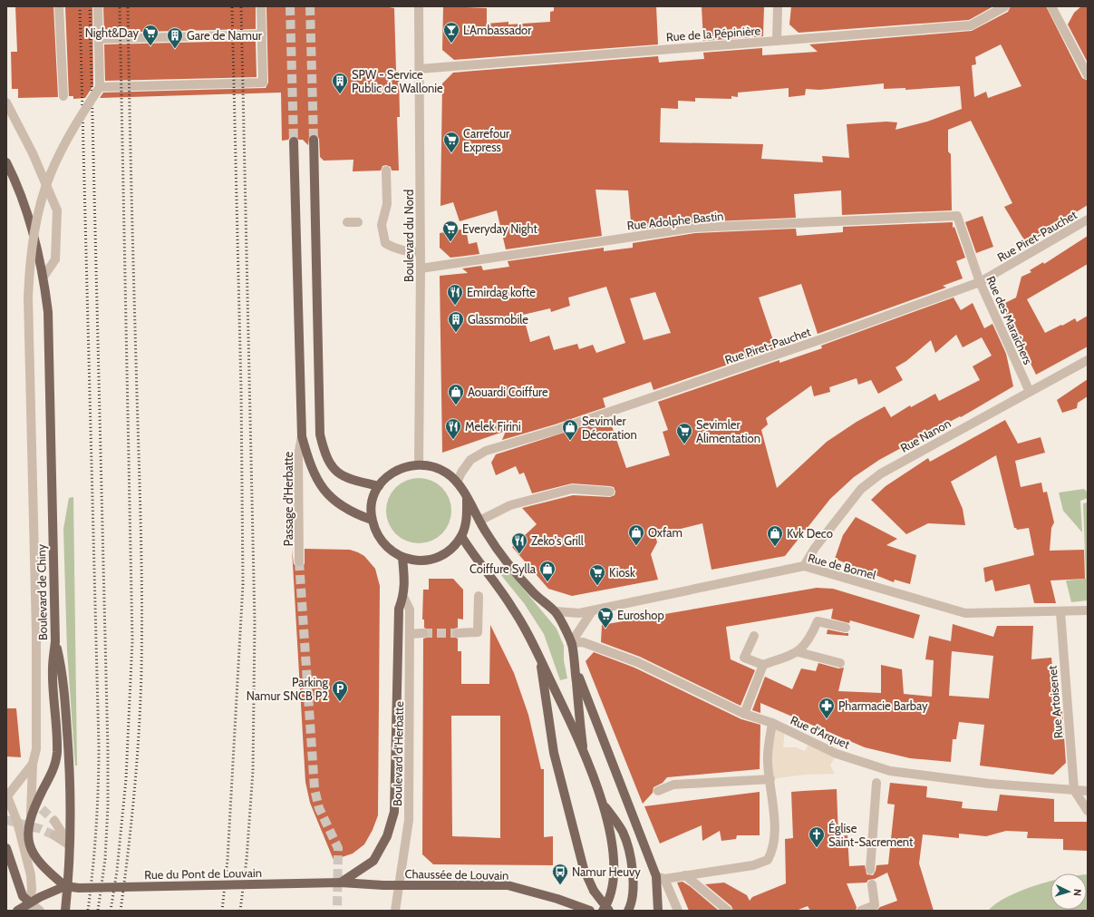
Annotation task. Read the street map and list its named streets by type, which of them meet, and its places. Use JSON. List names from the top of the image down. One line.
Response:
{"streets":{"main road":["Boulevard de Chiny","Rue du Pont de Louvain","Chaussée de Louvain"],"street":["Rue de la Pépinière","Rue Adolphe Bastin","Boulevard du Nord","Rue Piret-Pauchet","Rue des Maraîchers","Rue Nanon","Passage d'Herbatte","Rue de Bomel","Rue Artoisenet","Rue d'Arquet","Boulevard d'Herbatte"]},"crossings":[["Rue de la Pépinière","Boulevard du Nord"],["Rue Adolphe Bastin","Boulevard du Nord"],["Rue Adolphe Bastin","Rue des Maraîchers"],["Boulevard du Nord","Rue Piret-Pauchet"],["Rue Piret-Pauchet","Rue des Maraîchers"],["Rue des Maraîchers","Rue Nanon"],["Rue Nanon","Rue de Bomel"],["Rue de Bomel","Rue Artoisenet"],["Boulevard de Chiny","Rue du Pont de Louvain"],["Rue Artoisenet","Rue d'Arquet"],["Rue du Pont de Louvain","Chaussée de Louvain"]],"places":{"bar":["L'Ambassador"],"supermarket":["Night&Day","Carrefour Express","Everyday Night","Sevimler Alimentation","Kiosk","Euroshop"],"building":["Gare de Namur","SPW - Service Public de Wallonie","Glassmobile"],"restaurant":["Emirdag kofte","Melek Firini","Zeko's Grill"],"shop":["Aouardi Coiffure","Sevimler Décoration","Oxfam","Kvk Deco","Coiffure Sylla"],"parking":["Parking Namur SNCB P2"],"pharmacy":["Pharmacie Barbay"],"church":["Église Saint-Sacrement"],"bus stop":["Namur Heuvy"]},"north":"right"}
